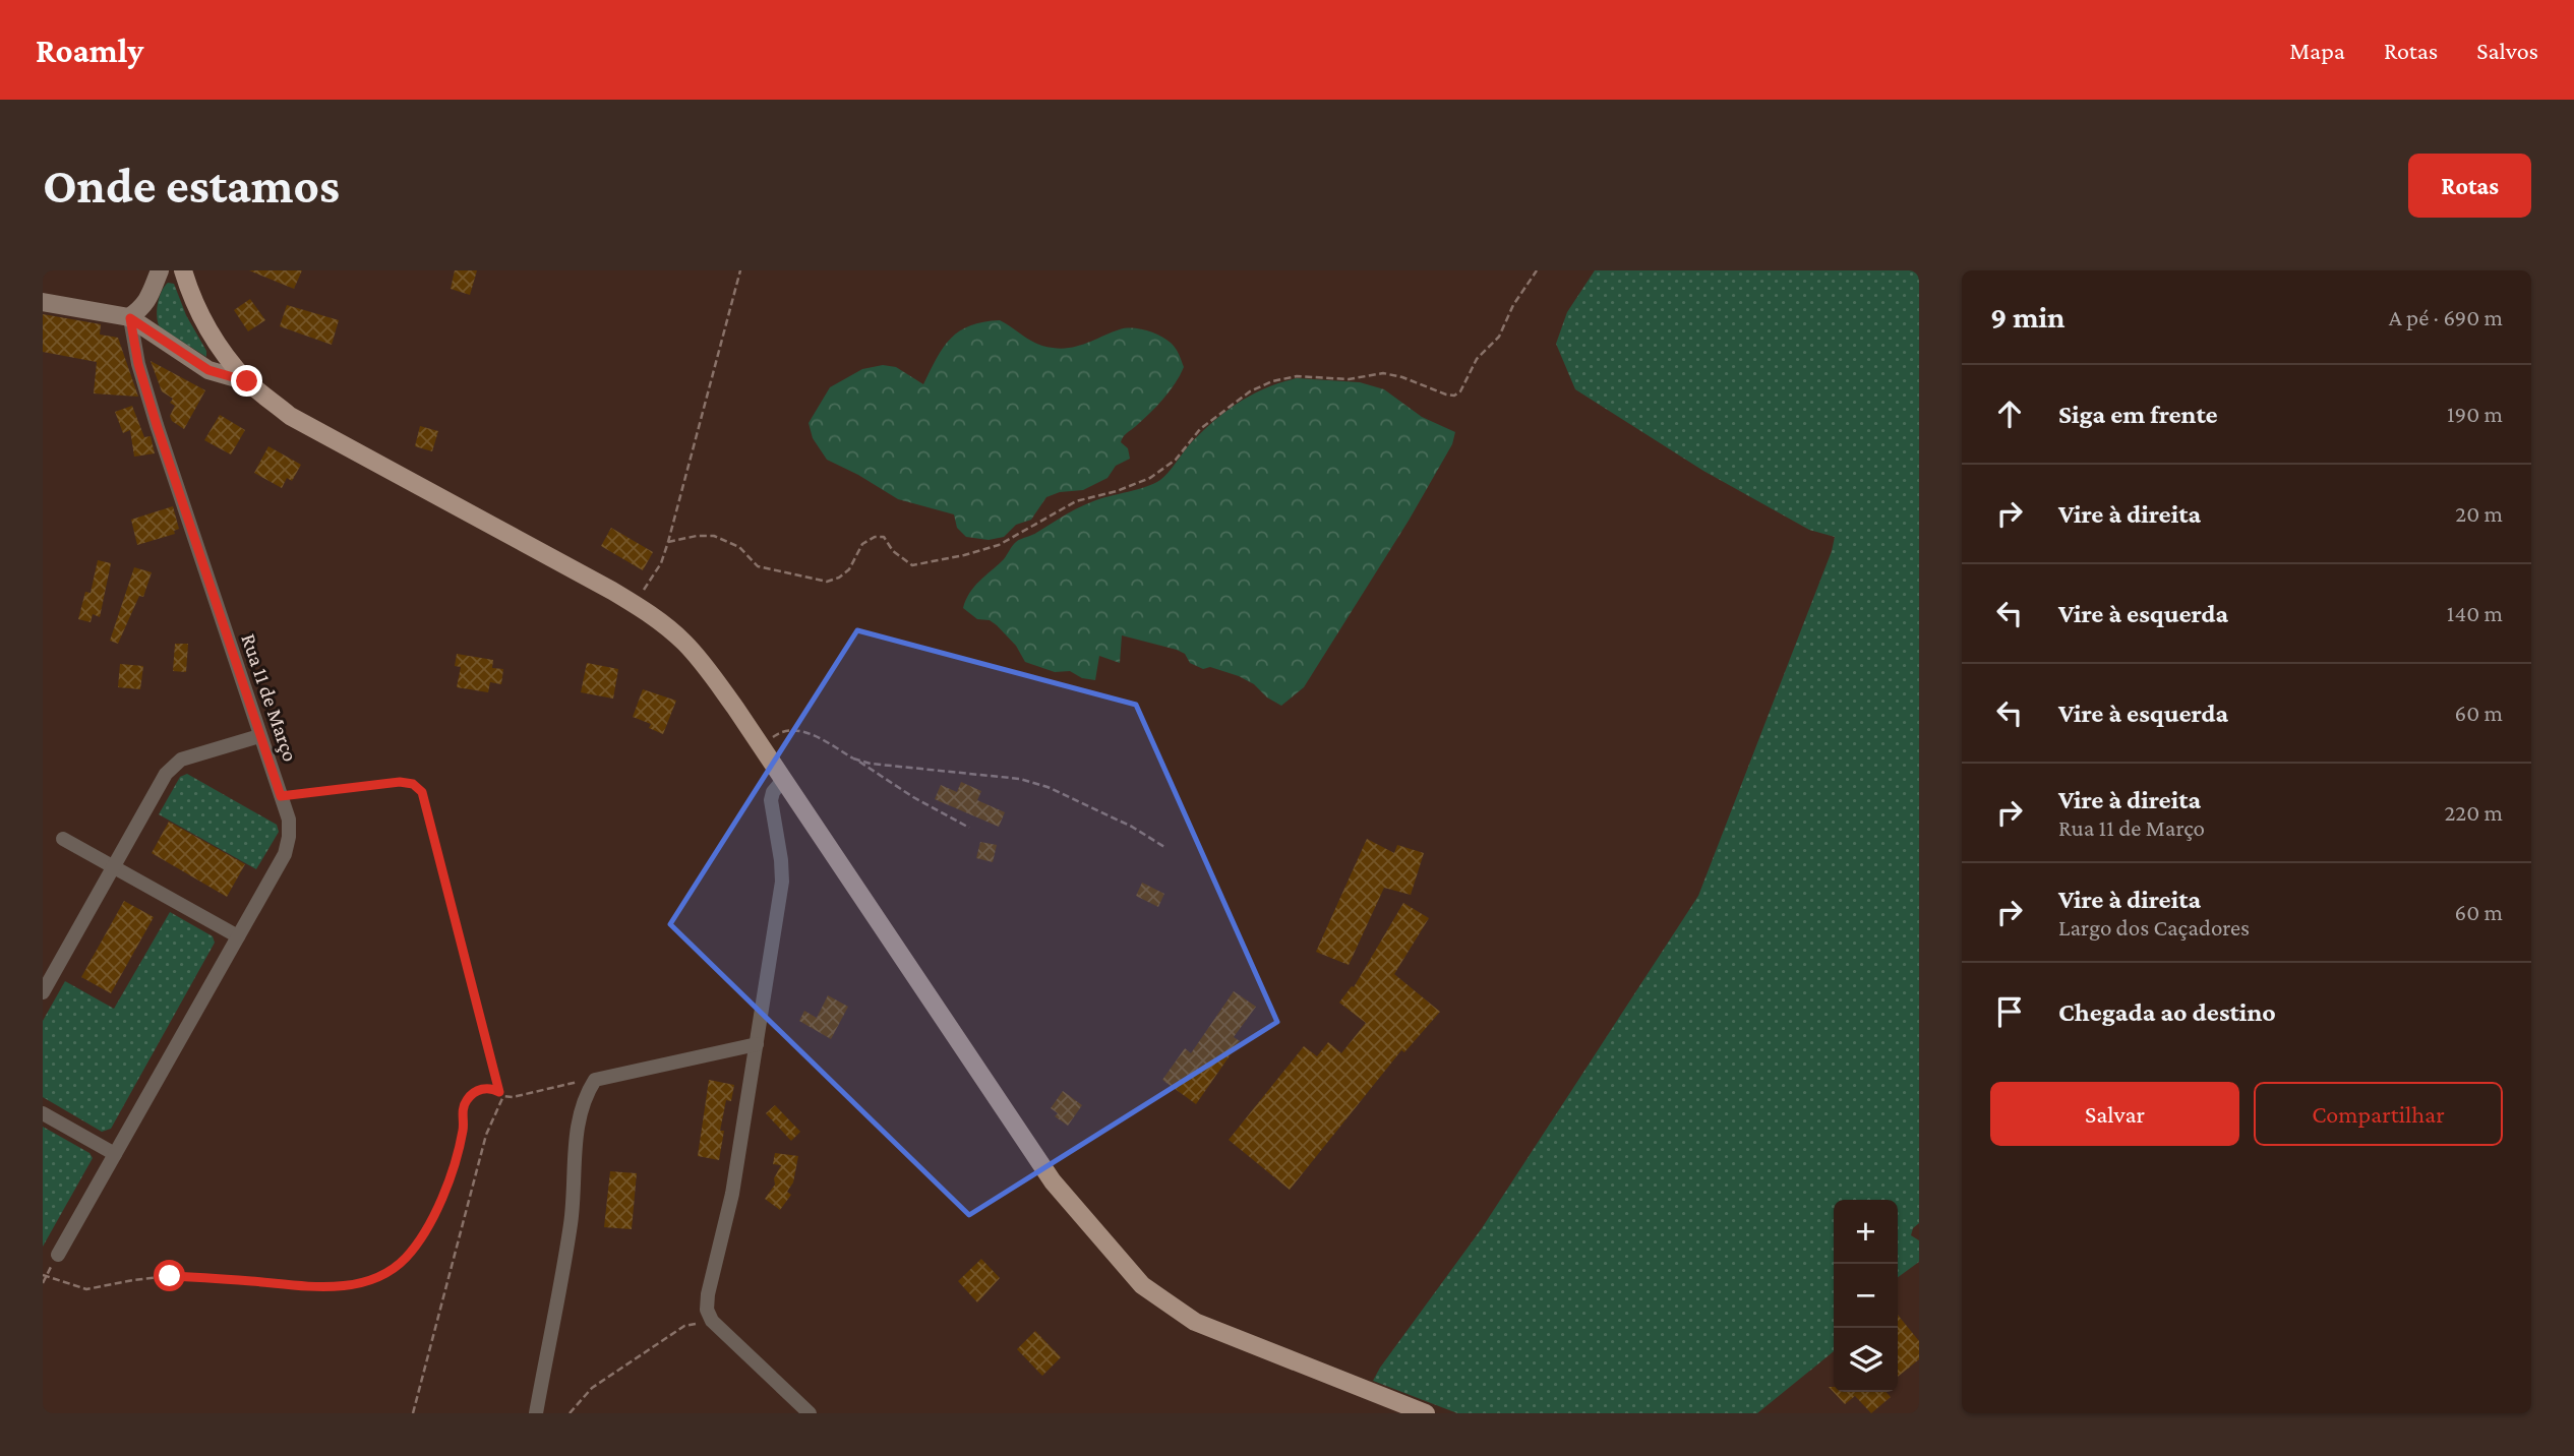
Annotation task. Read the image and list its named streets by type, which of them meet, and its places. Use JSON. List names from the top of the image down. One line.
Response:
{"streets":{"street":["Rua 11 de Março"]},"page":{"header":"Roamly","nav":["Mapa","Rotas","Salvos"],"buttons":["Rotas",["Salvar","Compartilhar"]],"title":"Onde estamos","heading":["9 min","A pé · 690 m"],"list":[["Siga em frente","190 m"],["Vire à direita","20 m"],["Vire à esquerda","140 m"],["Vire à esquerda","60 m"],["Vire à direita","Rua 11 de Março","220 m"],["Vire à direita","Largo dos Caçadores","60 m"],"Chegada ao destino"],"map_buttons":["+","−"]}}
